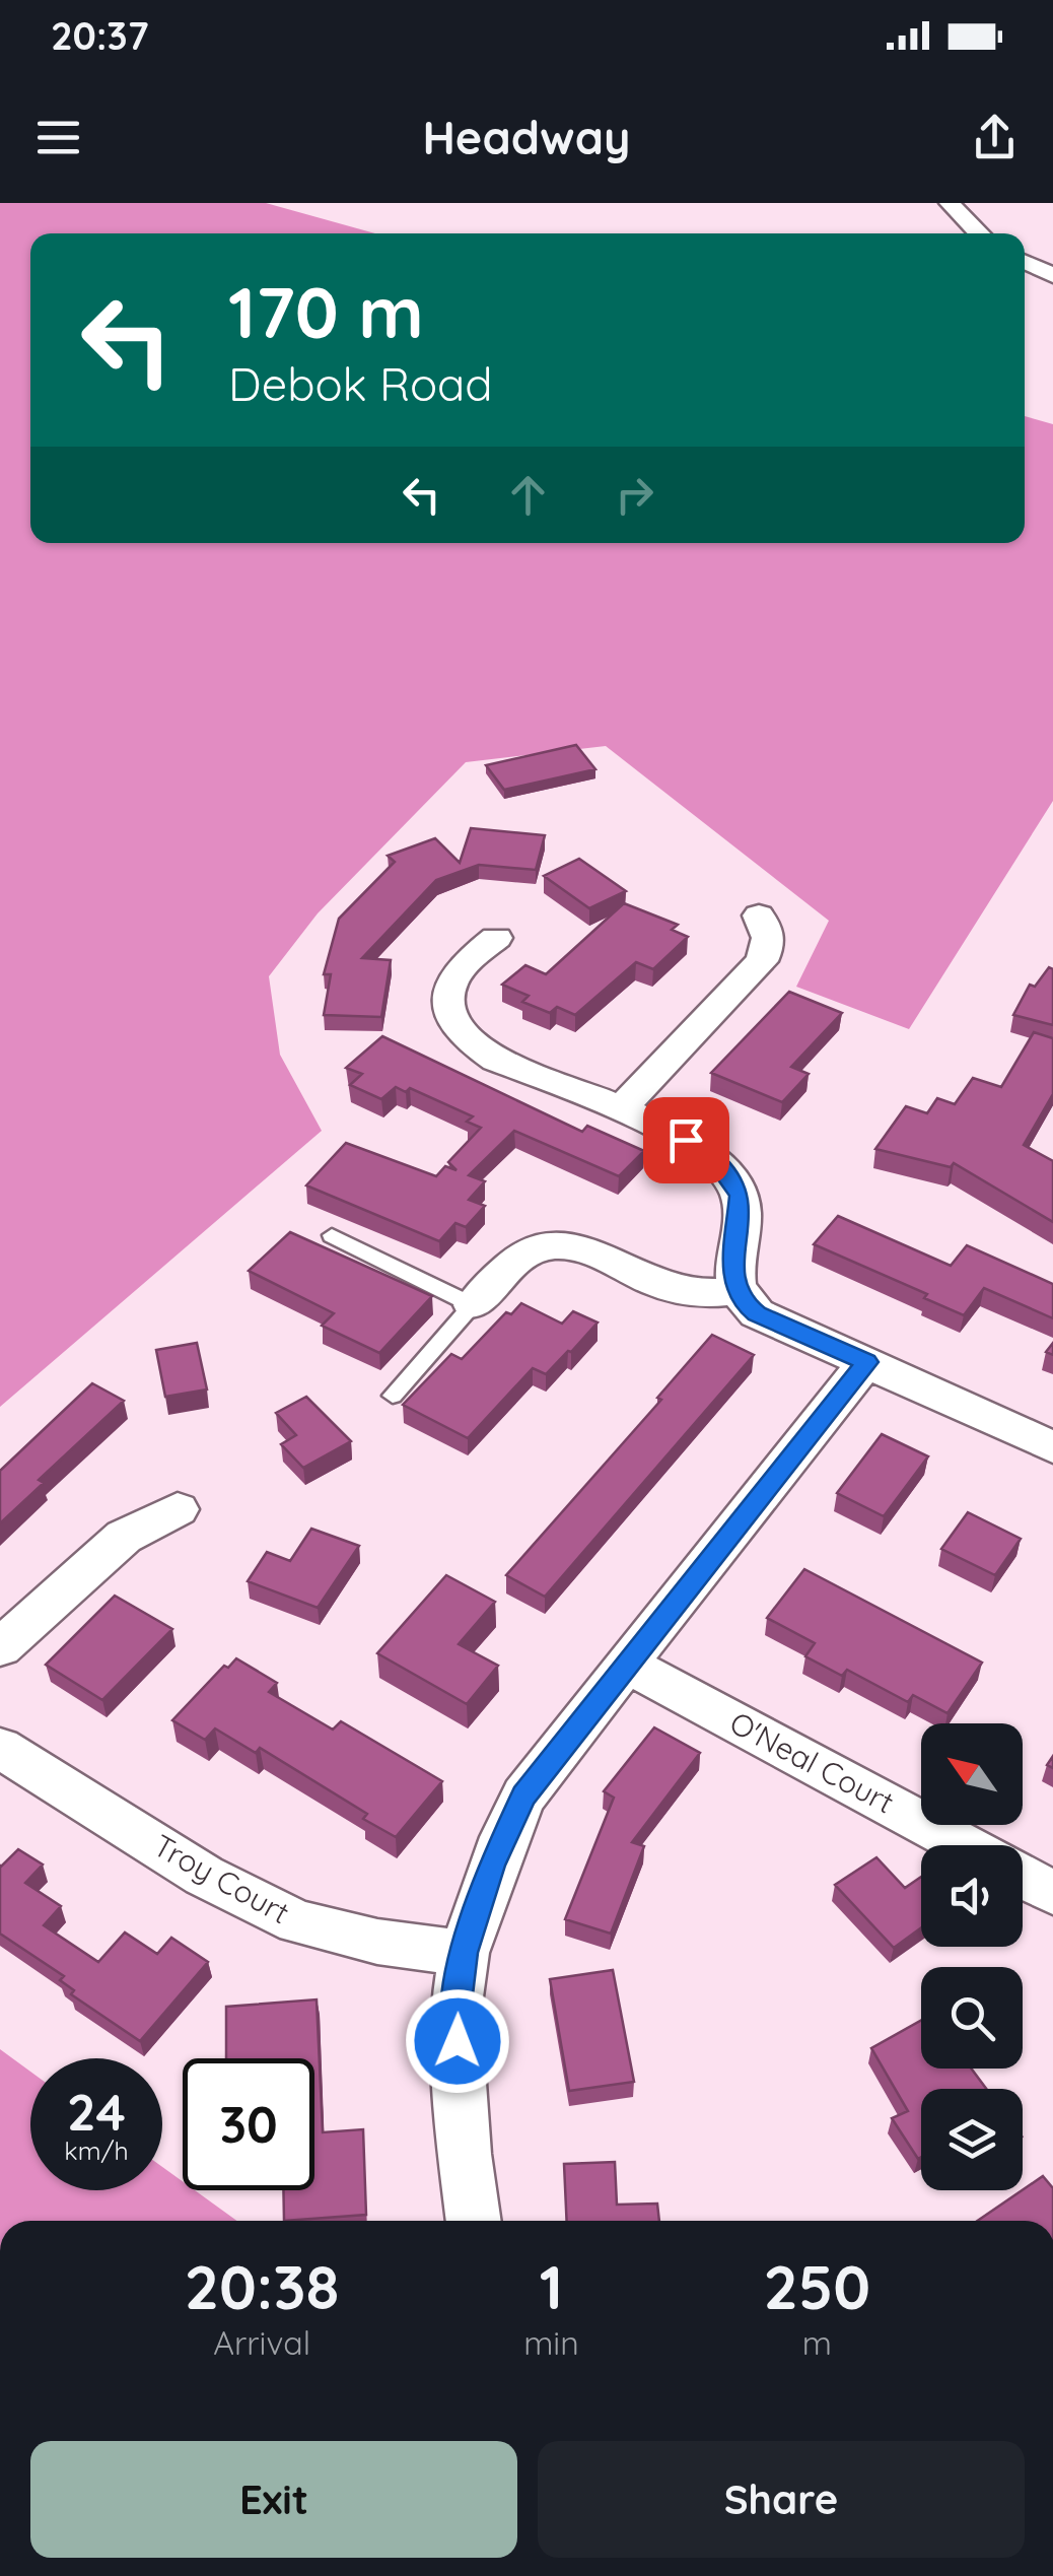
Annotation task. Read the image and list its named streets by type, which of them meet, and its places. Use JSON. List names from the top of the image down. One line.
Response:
{"streets":{"street":["O'Neal Court","Troy Court"]},"north":"top left","page":{"status":"20:37","header":"Headway","turn":["170 m","Debok Road"],"speed":"24 km/h","limit":"30","eta":["20:38","Arrival","1","min","250","m"],"buttons":["Exit","Share"]}}
